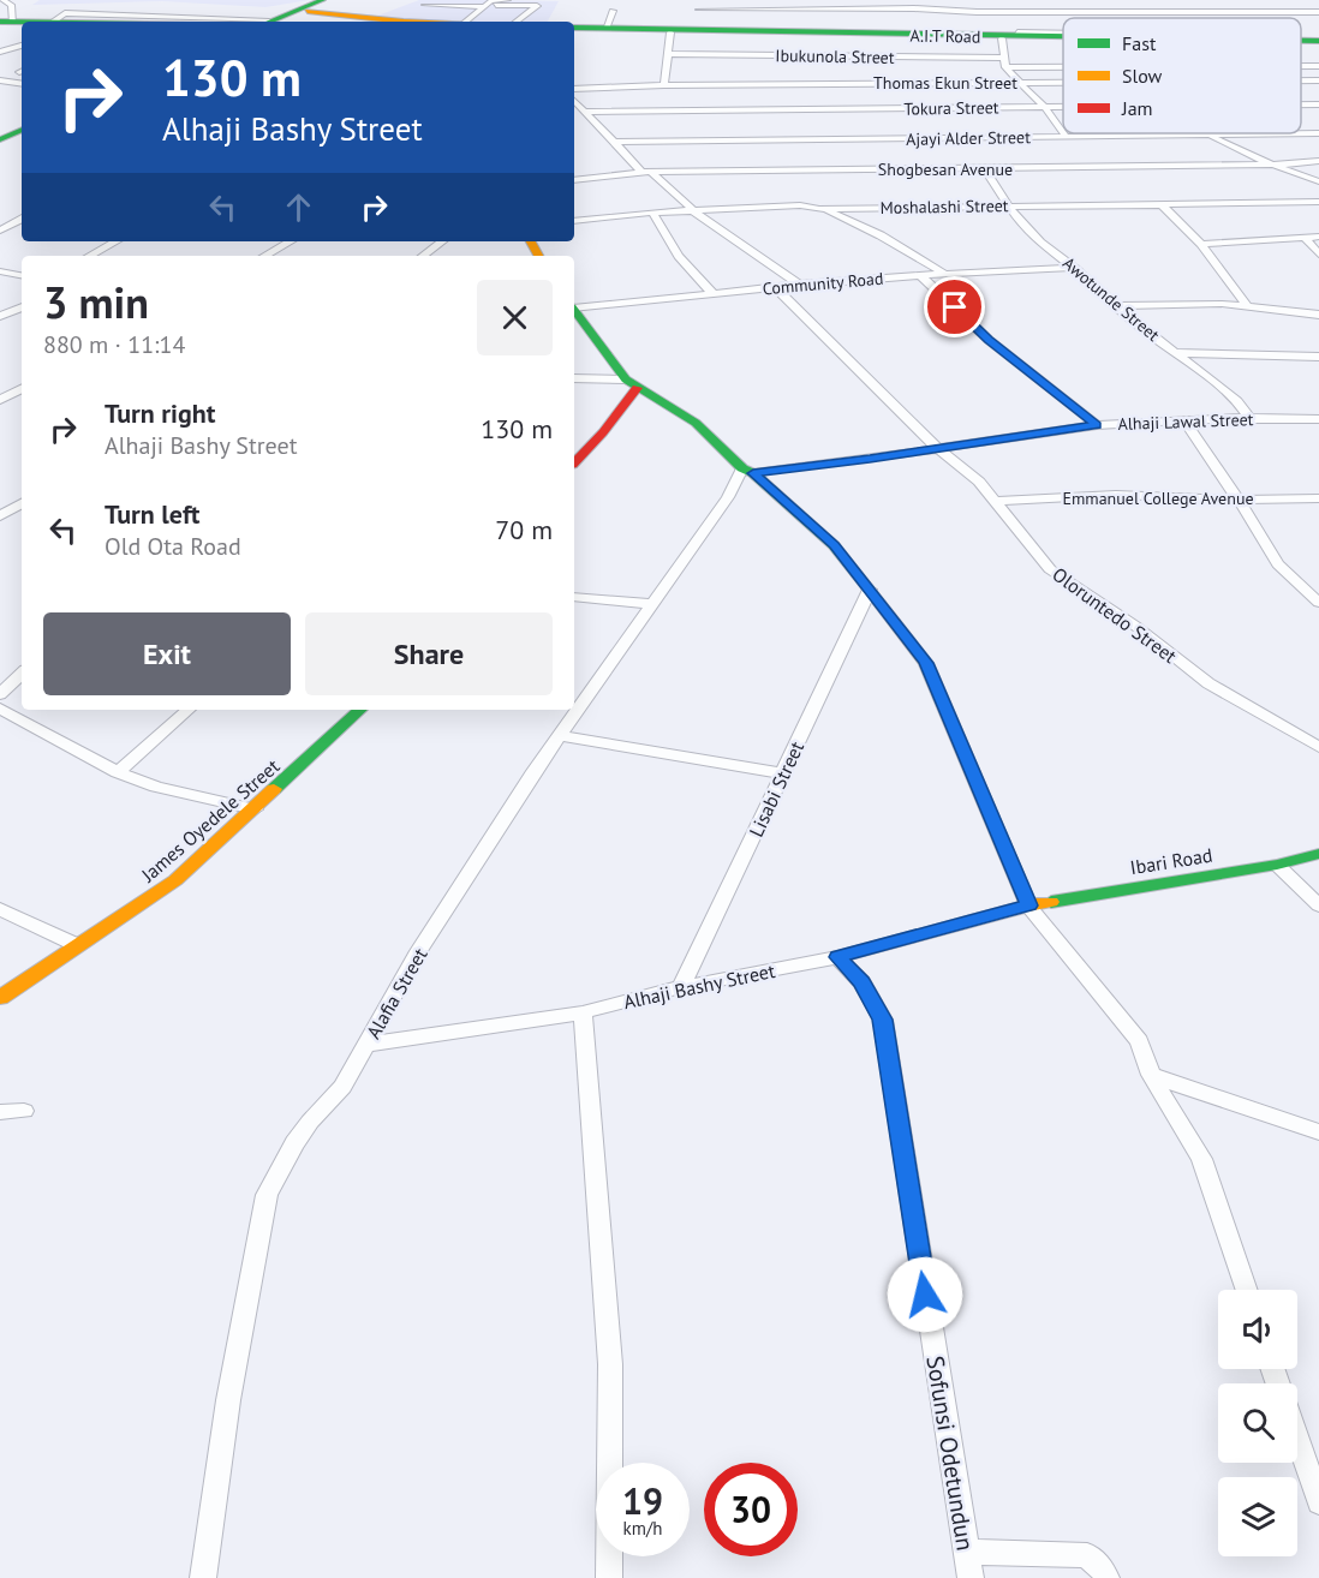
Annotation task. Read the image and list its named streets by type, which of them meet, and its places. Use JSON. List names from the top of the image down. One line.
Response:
{"streets":{"main road":["A.I.T Road","James Oyedele Street","Ibari Road"],"street":["Ibukunola Street","Thomas Ekun Street","Tokura Street","Ajayi Alder Street","Shogbesan Avenue","Moshalashi Street","Community Road","Awotunde Street","Alhaji Lawal Street","Emmanuel College Avenue","Oloruntedo Street","Lisabi Street","Alhaji Bashy Street","Alafia Street","Sofunsi Odetundun"]},"crossings":[["Shogbesan Avenue","Awotunde Street"],["Moshalashi Street","Awotunde Street"],["Community Road","Awotunde Street"],["Community Road","Oloruntedo Street"],["Awotunde Street","Alhaji Lawal Street"],["Alhaji Lawal Street","Oloruntedo Street"],["Alhaji Lawal Street","Alafia Street"],["Emmanuel College Avenue","Oloruntedo Street"],["Lisabi Street","Alhaji Bashy Street"],["Ibari Road","Alhaji Bashy Street"],["Alhaji Bashy Street","Alafia Street"],["Alhaji Bashy Street","Sofunsi Odetundun"]],"legend":["Fast","Slow","Jam"],"page":{"turn":["130 m","Alhaji Bashy Street"],"heading":["3 min","880 m · 11:14"],"list":[{"name":"Turn right","note":"Alhaji Bashy Street","value":"130 m"},{"name":"Turn left","note":"Old Ota Road","value":"70 m"}],"buttons":["Exit","Share"],"speed":"19 km/h","limit":"30"}}
